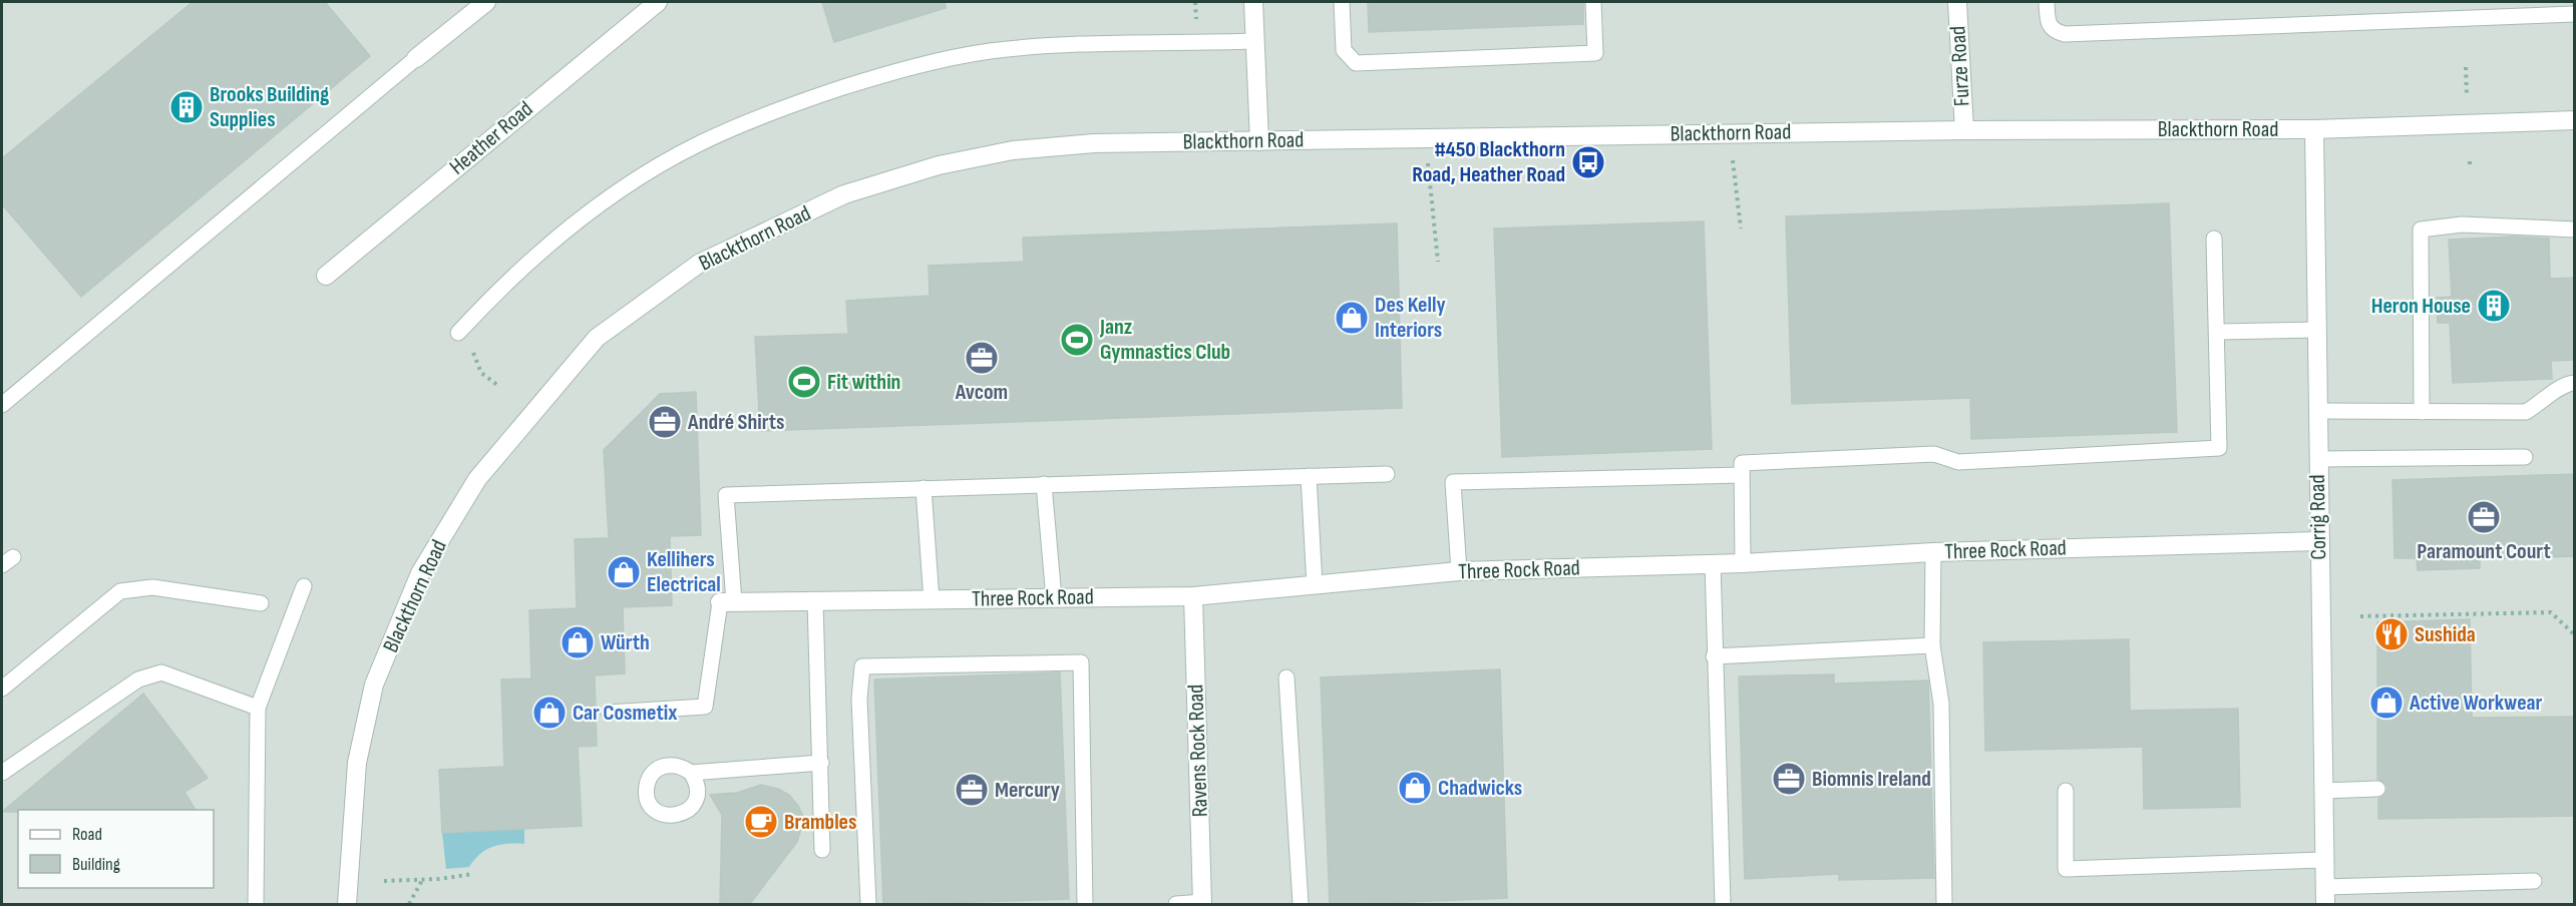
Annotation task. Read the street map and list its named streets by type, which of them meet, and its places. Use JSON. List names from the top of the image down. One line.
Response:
{"streets":{"street":["Furze Road","Blackthorn Road","Heather Road","Corrig Road","Three Rock Road","Ravens Rock Road"]},"crossings":[["Furze Road","Blackthorn Road"],["Blackthorn Road","Corrig Road"],["Corrig Road","Three Rock Road"],["Three Rock Road","Ravens Rock Road"]],"places":{"building":["Brooks Building Supplies","Heron House"],"bus stop":["#450 Blackthorn Road, Heather Road"],"shop":["Des Kelly Interiors","Kellihers Electrical","Würth","Active Workwear","Car Cosmetix","Chadwicks"],"sports":["Janz Gymnastics Club","Fit within"],"office":["Avcom","André Shirts","Paramount Court","Biomnis Ireland","Mercury"],"restaurant":["Sushida"],"cafe":["Brambles"]},"legend":["Road","Building"]}
